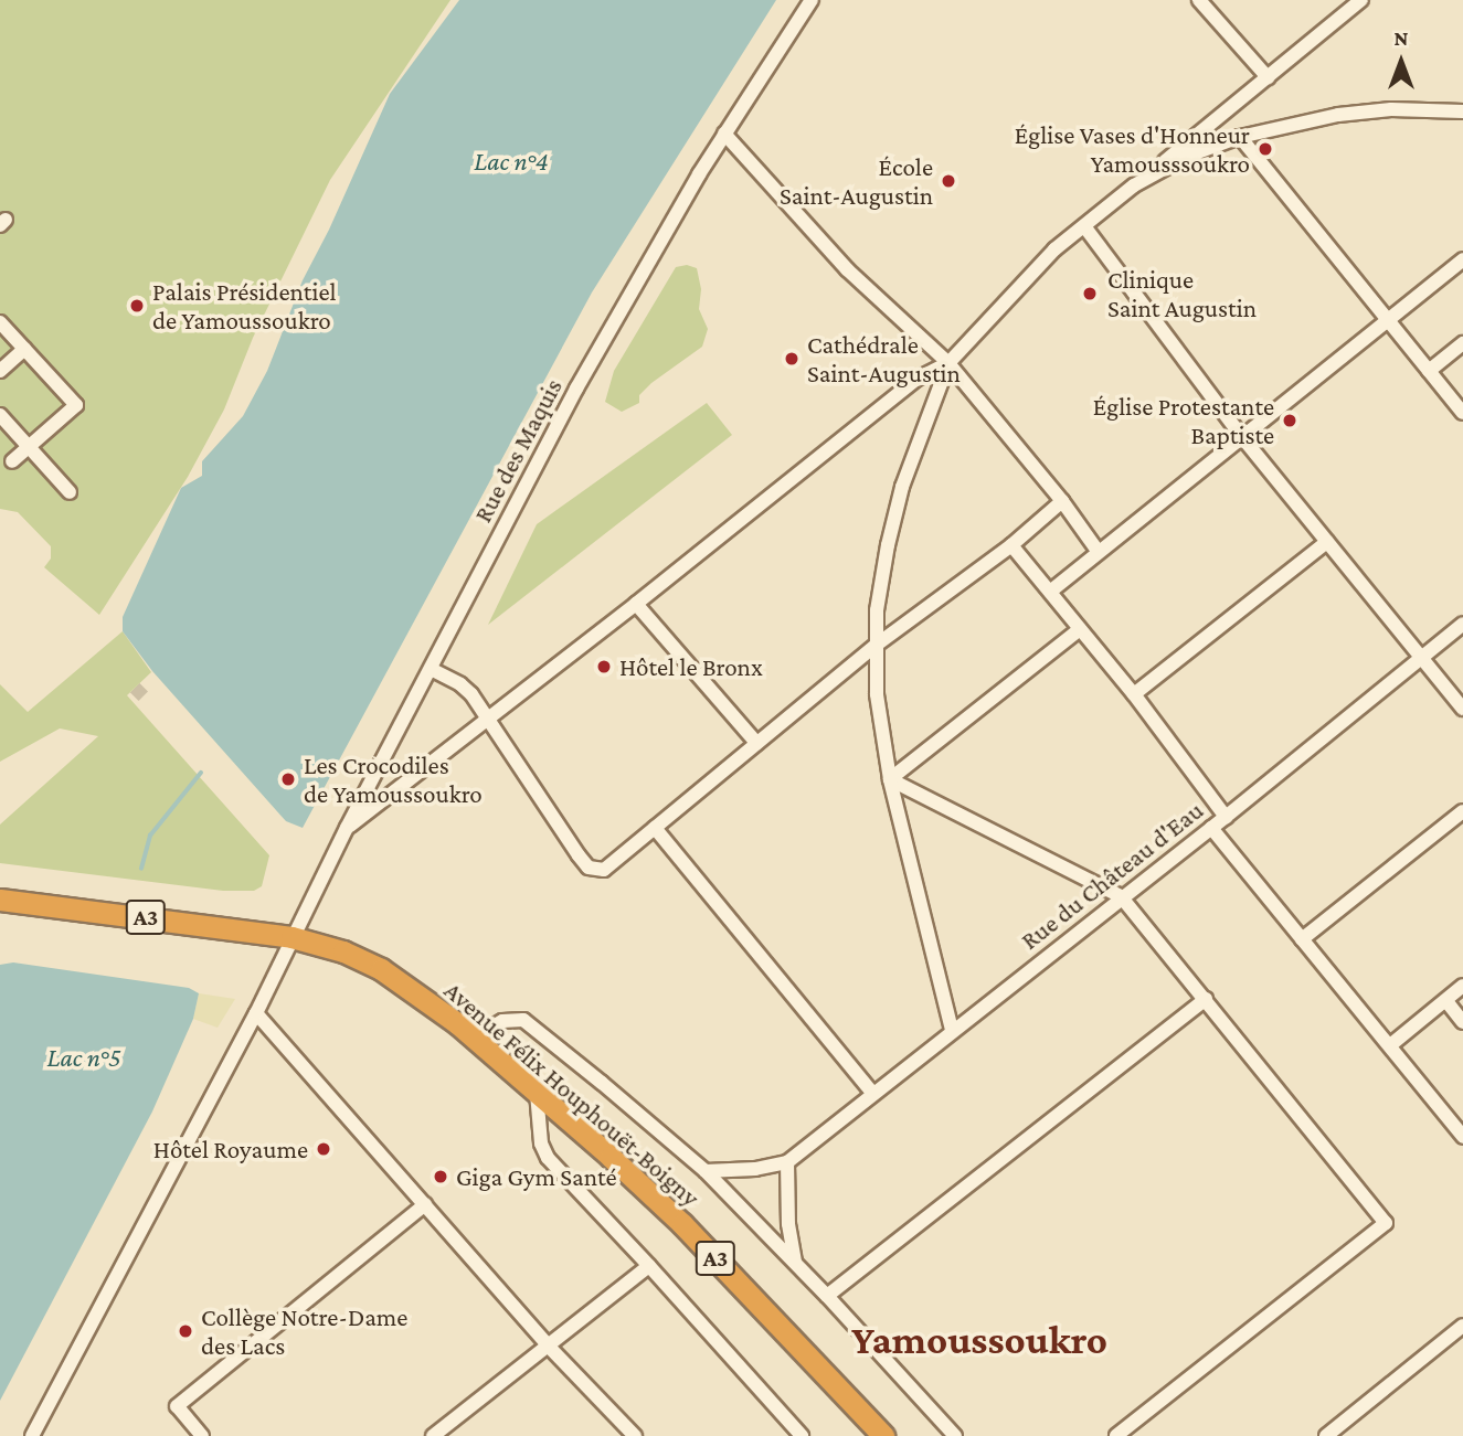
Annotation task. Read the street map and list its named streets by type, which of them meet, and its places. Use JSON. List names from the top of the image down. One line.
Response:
{"streets":{"highway":["A3","Avenue Félix Houphouët-Boigny"],"street":["Rue des Maquis","Rue du Château d'Eau"]},"crossings":[["Rue des Maquis","A3"],["Rue des Maquis","Avenue Félix Houphouët-Boigny"],["A3","Avenue Félix Houphouët-Boigny"]],"districts":["Yamoussoukro"],"water":["Lac n°4","Lac n°5"],"places":["Église Vases d'Honneur Yamousssoukro","École Saint-Augustin","Clinique Saint Augustin","Palais Présidentiel de Yamoussoukro","Cathédrale Saint-Augustin","Église Protestante Baptiste","Hôtel le Bronx","Les Crocodiles de Yamoussoukro","Hôtel Royaume","Giga Gym Santé","Collège Notre-Dame des Lacs"],"north":"top"}
